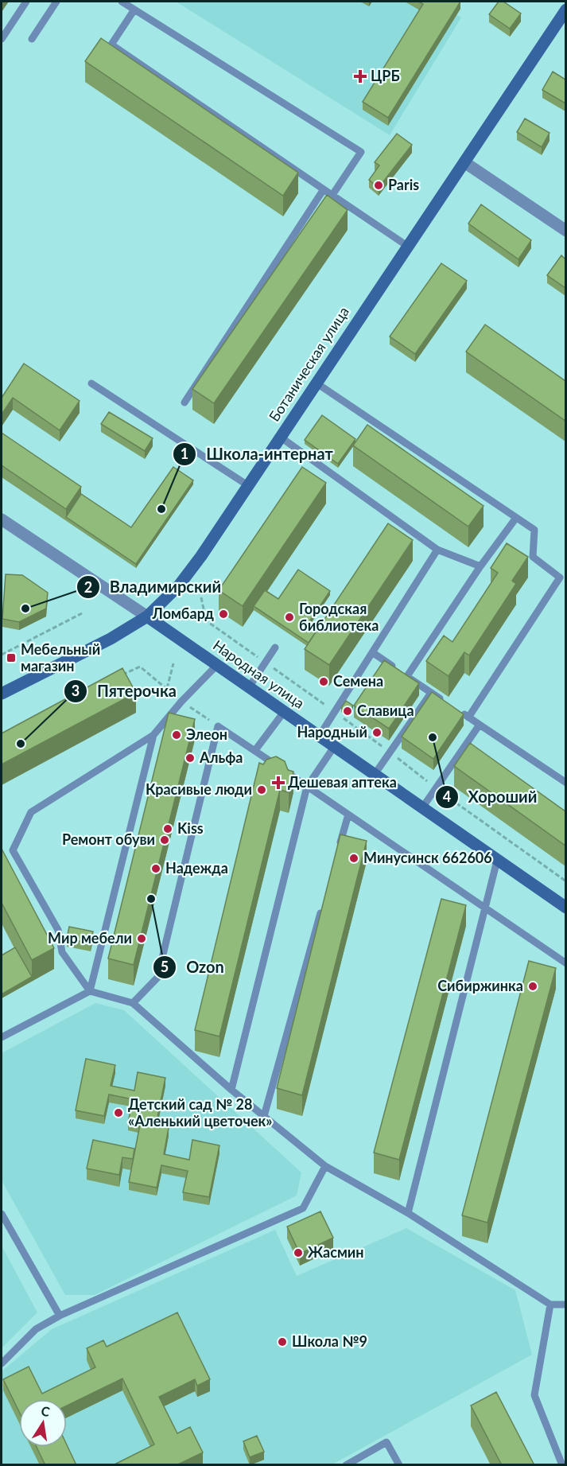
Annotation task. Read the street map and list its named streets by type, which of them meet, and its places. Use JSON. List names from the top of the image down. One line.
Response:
{"streets":{"street":["Ботаническая улица","Народная улица"]},"crossings":[["Ботаническая улица","Народная улица"]],"places":{"health":["ЦРБ","Дешевая аптека"],"other":["Paris","Школа-интернат","Владимирский","Ломбард","Городская библиотека","Семена","Славица","Народный","Элеон","Хороший","Пятерочка","Альфа","Красивые люди","Kiss","Ремонт обуви","Минусинск 662606","Надежда","Ozon","Мир мебели","Сибиржинка","Детский сад № 28 «Аленький цветочек»","Жасмин","Школа №9"],"transit":["Мебельный магазин"]},"north":"top"}
